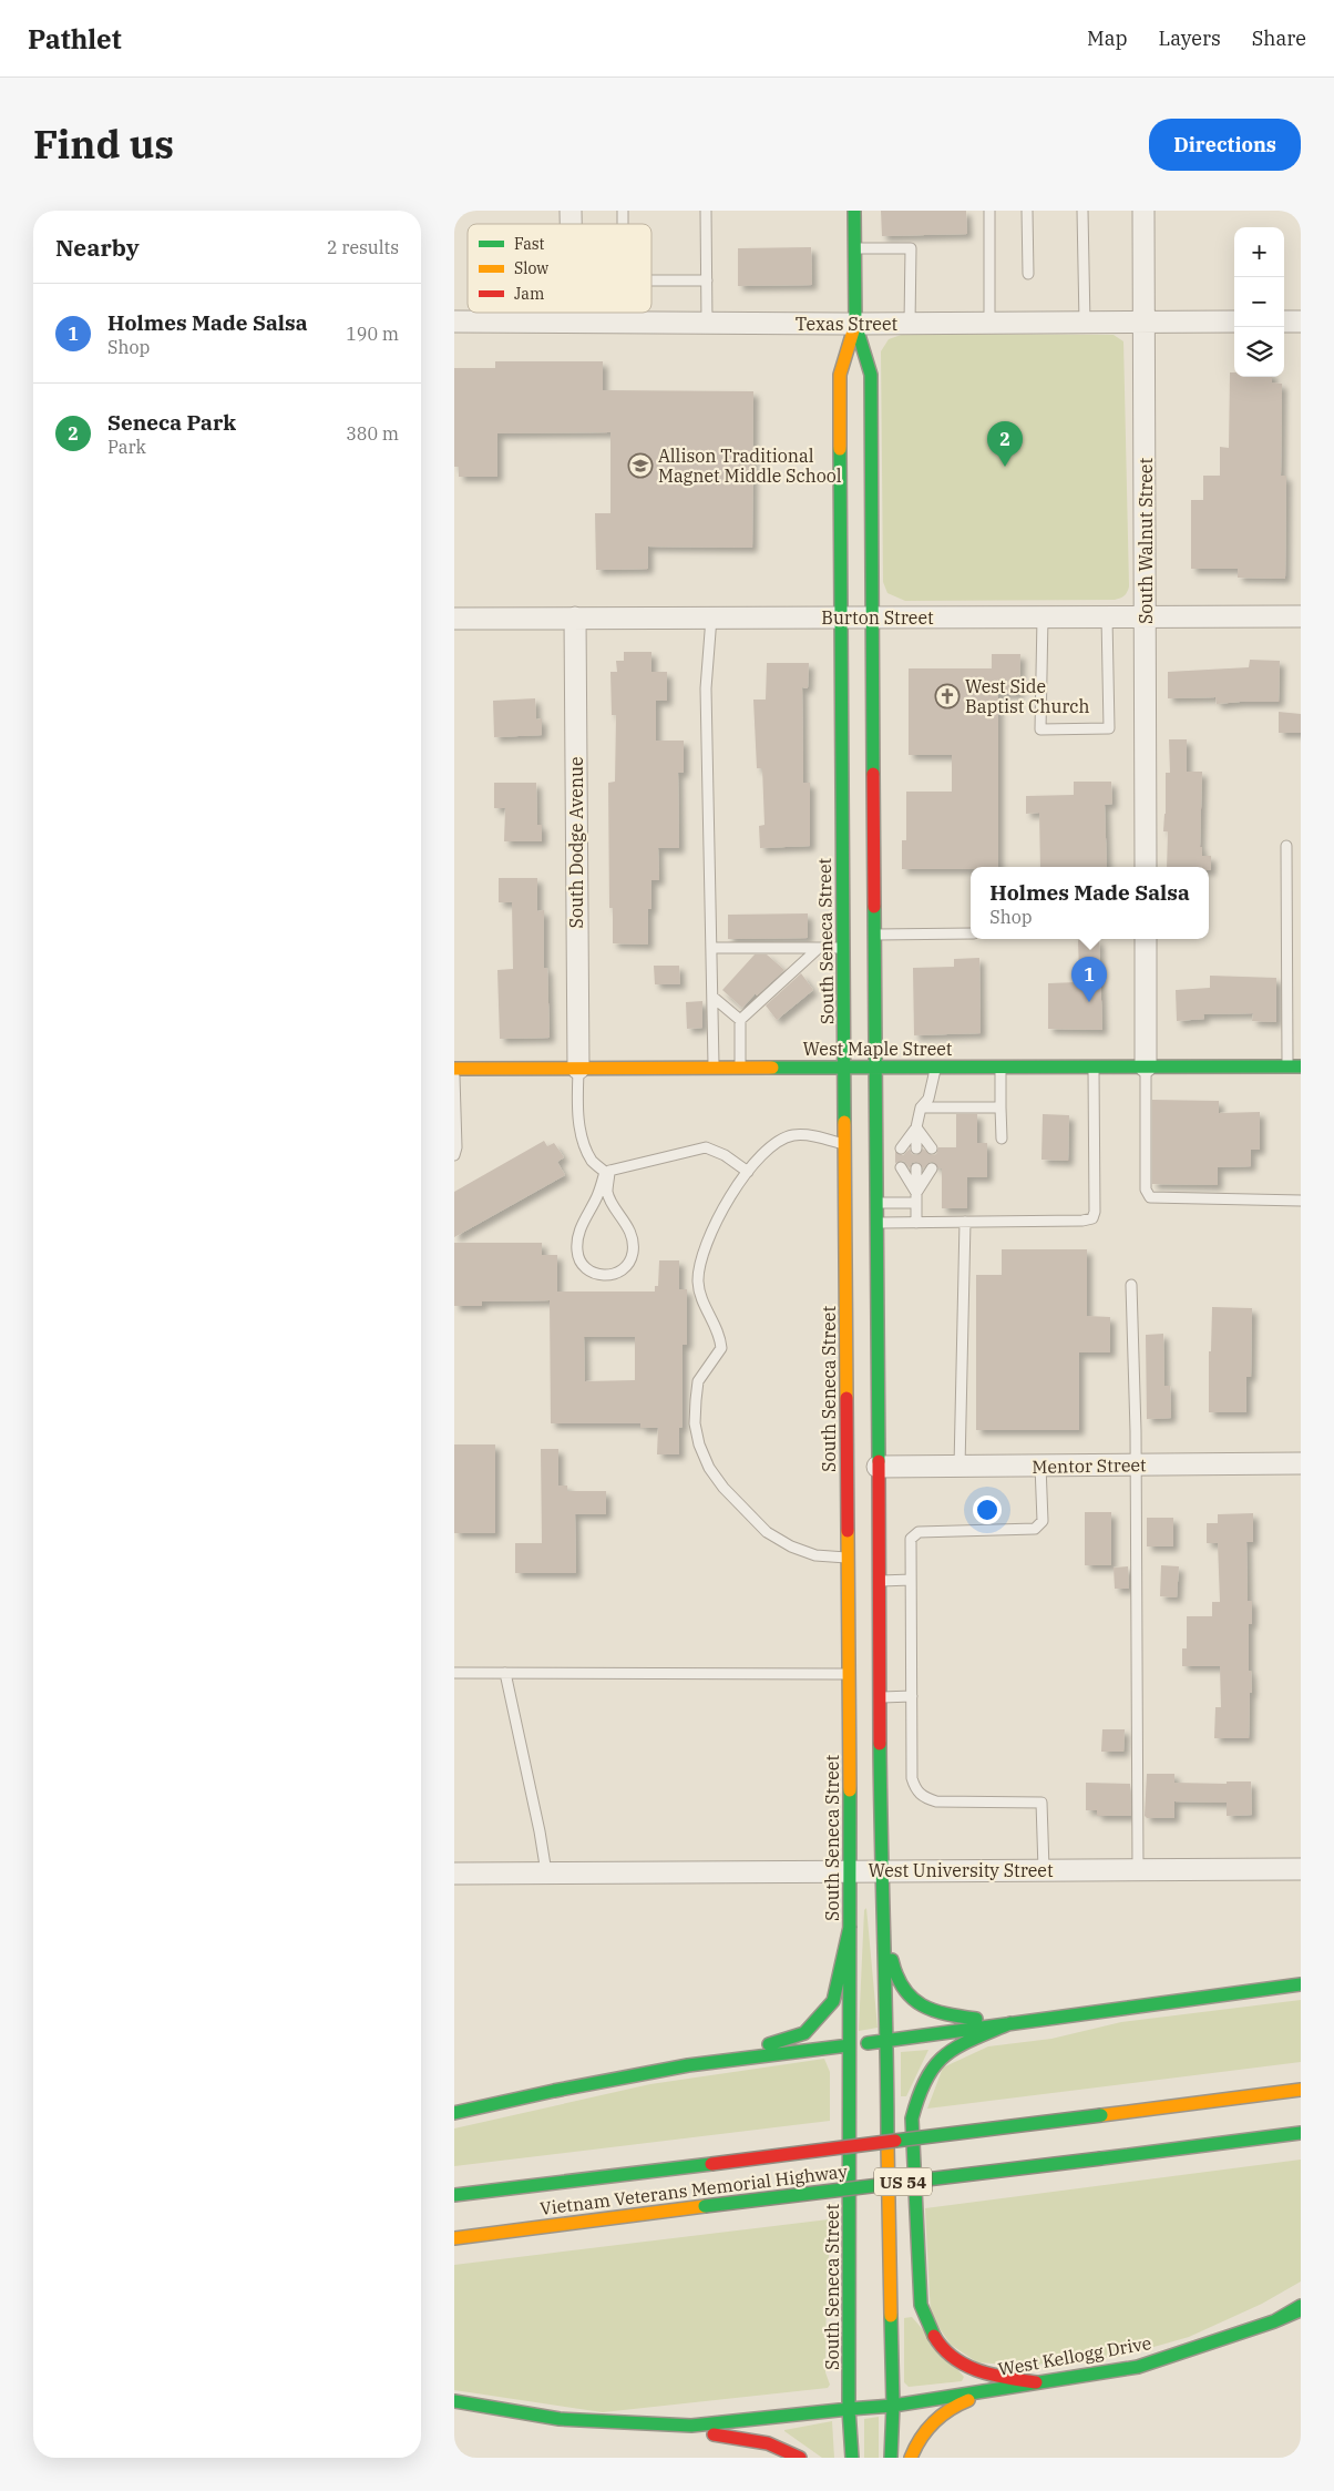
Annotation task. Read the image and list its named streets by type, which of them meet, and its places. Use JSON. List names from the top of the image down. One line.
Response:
{"streets":{"main road":["South Seneca Street","West Maple Street","US 54","Vietnam Veterans Memorial Highway","West Kellogg Drive"],"street":["Texas Street","South Walnut Street","Burton Street","South Dodge Avenue","Mentor Street","West University Street"]},"crossings":[["Texas Street","South Walnut Street"],["Texas Street","South Seneca Street"],["South Walnut Street","Burton Street"],["Burton Street","South Dodge Avenue"],["Burton Street","South Seneca Street"],["South Dodge Avenue","West Maple Street"],["South Seneca Street","West Maple Street"],["South Seneca Street","Mentor Street"],["South Seneca Street","West University Street"],["South Seneca Street","West Kellogg Drive"]],"places":{"school or university":["Allison Traditional Magnet Middle School"],"church":["West Side Baptist Church"]},"legend":["Fast","Slow","Jam"],"page":{"header":"Pathlet","nav":["Map","Layers","Share"],"title":"Find us","buttons":"Directions","heading":["Nearby","2 results"],"map_buttons":["+","−"],"list":[{"mark":"1","name":"Holmes Made Salsa","note":"Shop","value":"190 m"},{"mark":"2","name":"Seneca Park","note":"Park","value":"380 m"}],"pins":["2","1"],"popup":["Holmes Made Salsa","Shop"]}}
